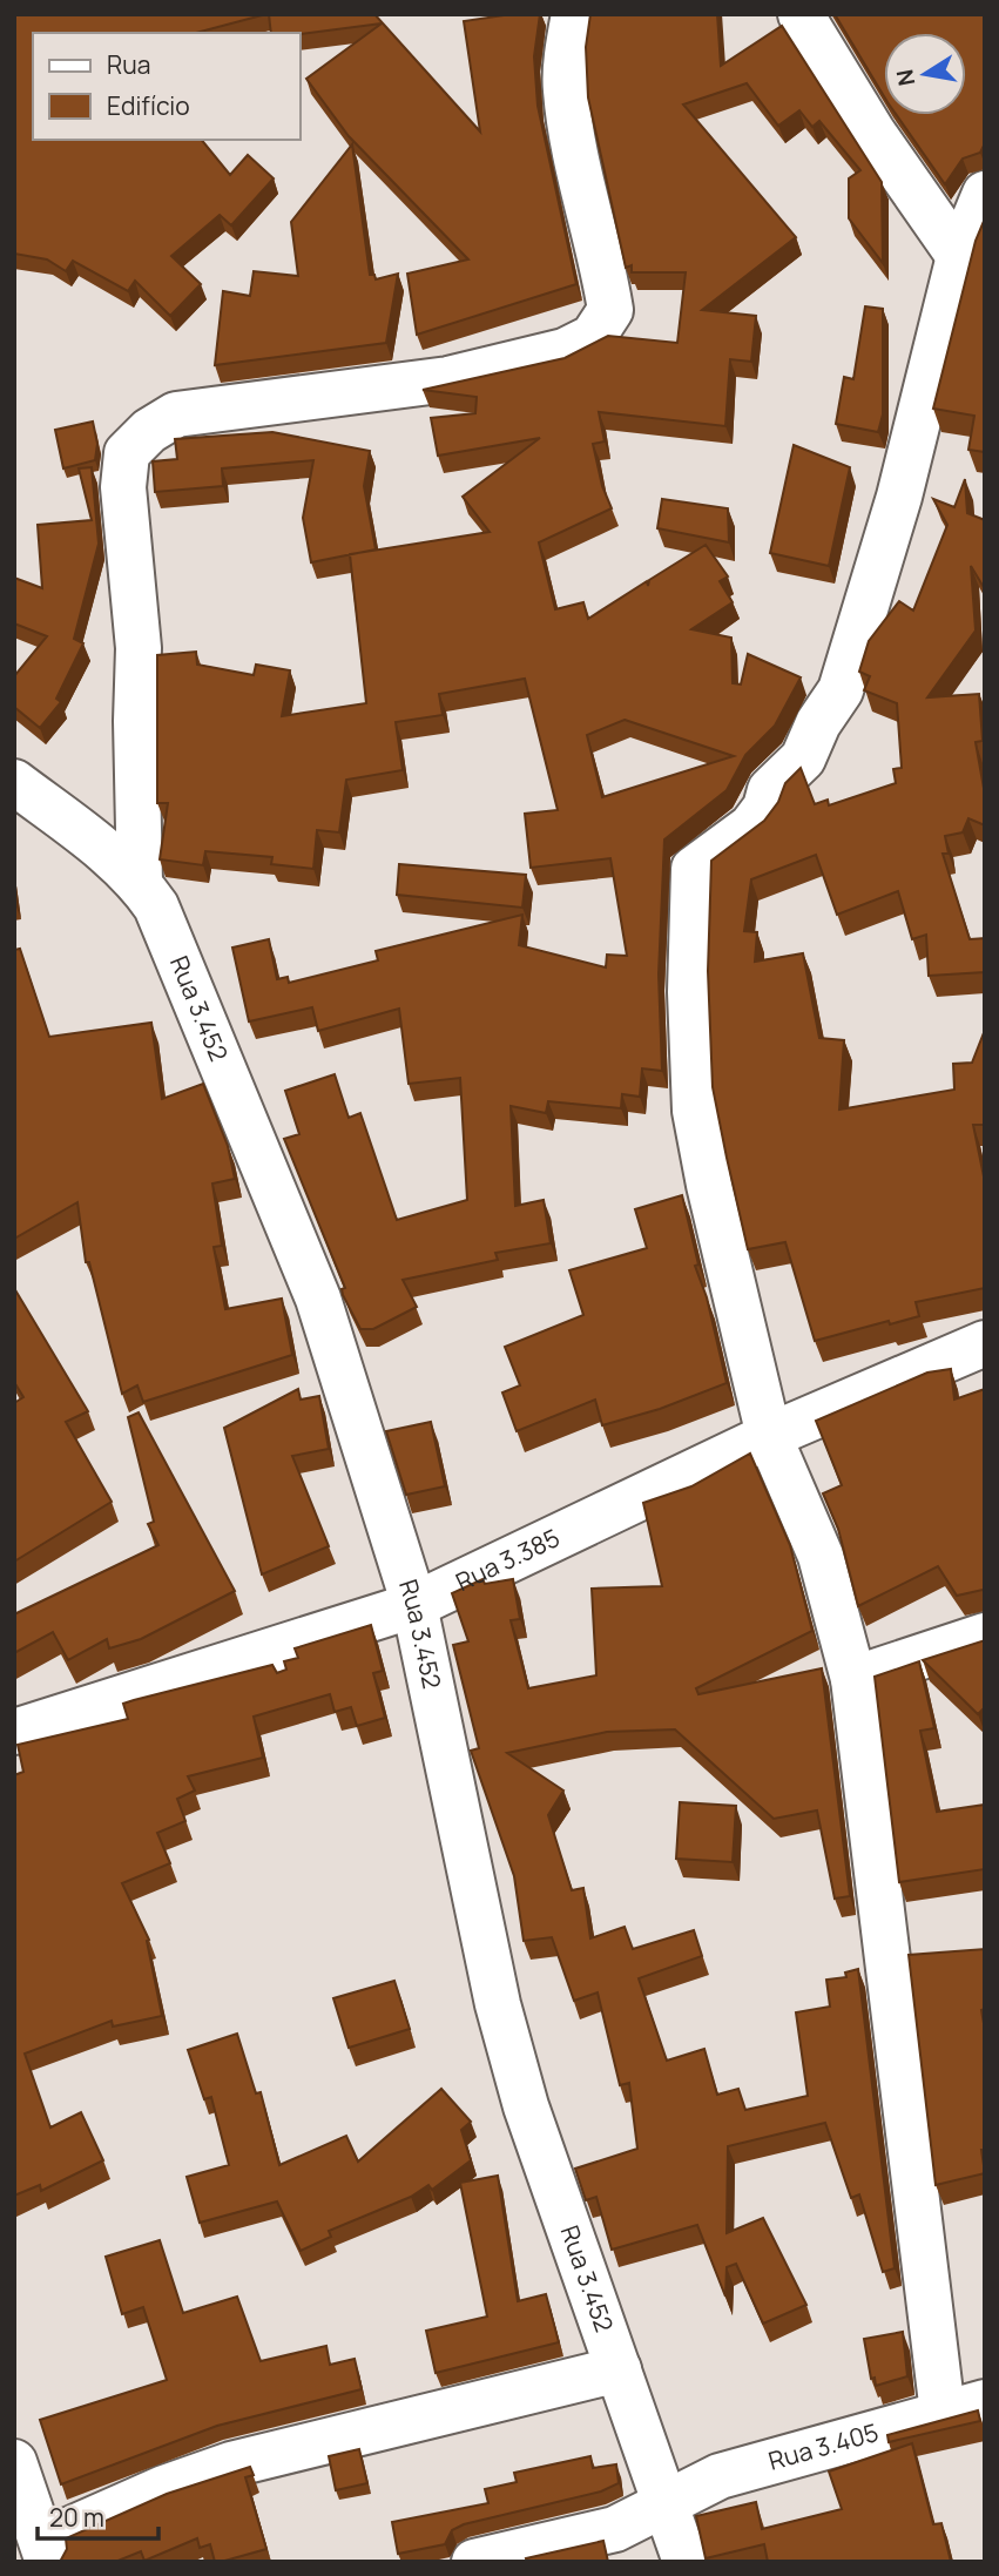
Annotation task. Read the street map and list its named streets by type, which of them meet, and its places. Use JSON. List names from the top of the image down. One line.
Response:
{"streets":{"street":["Rua 3.452","Rua 3.385","Rua 3.405"]},"crossings":[["Rua 3.452","Rua 3.385"],["Rua 3.452","Rua 3.405"]],"legend":["Rua","Edifício"],"scale_bar":"20 m","north":"left"}
